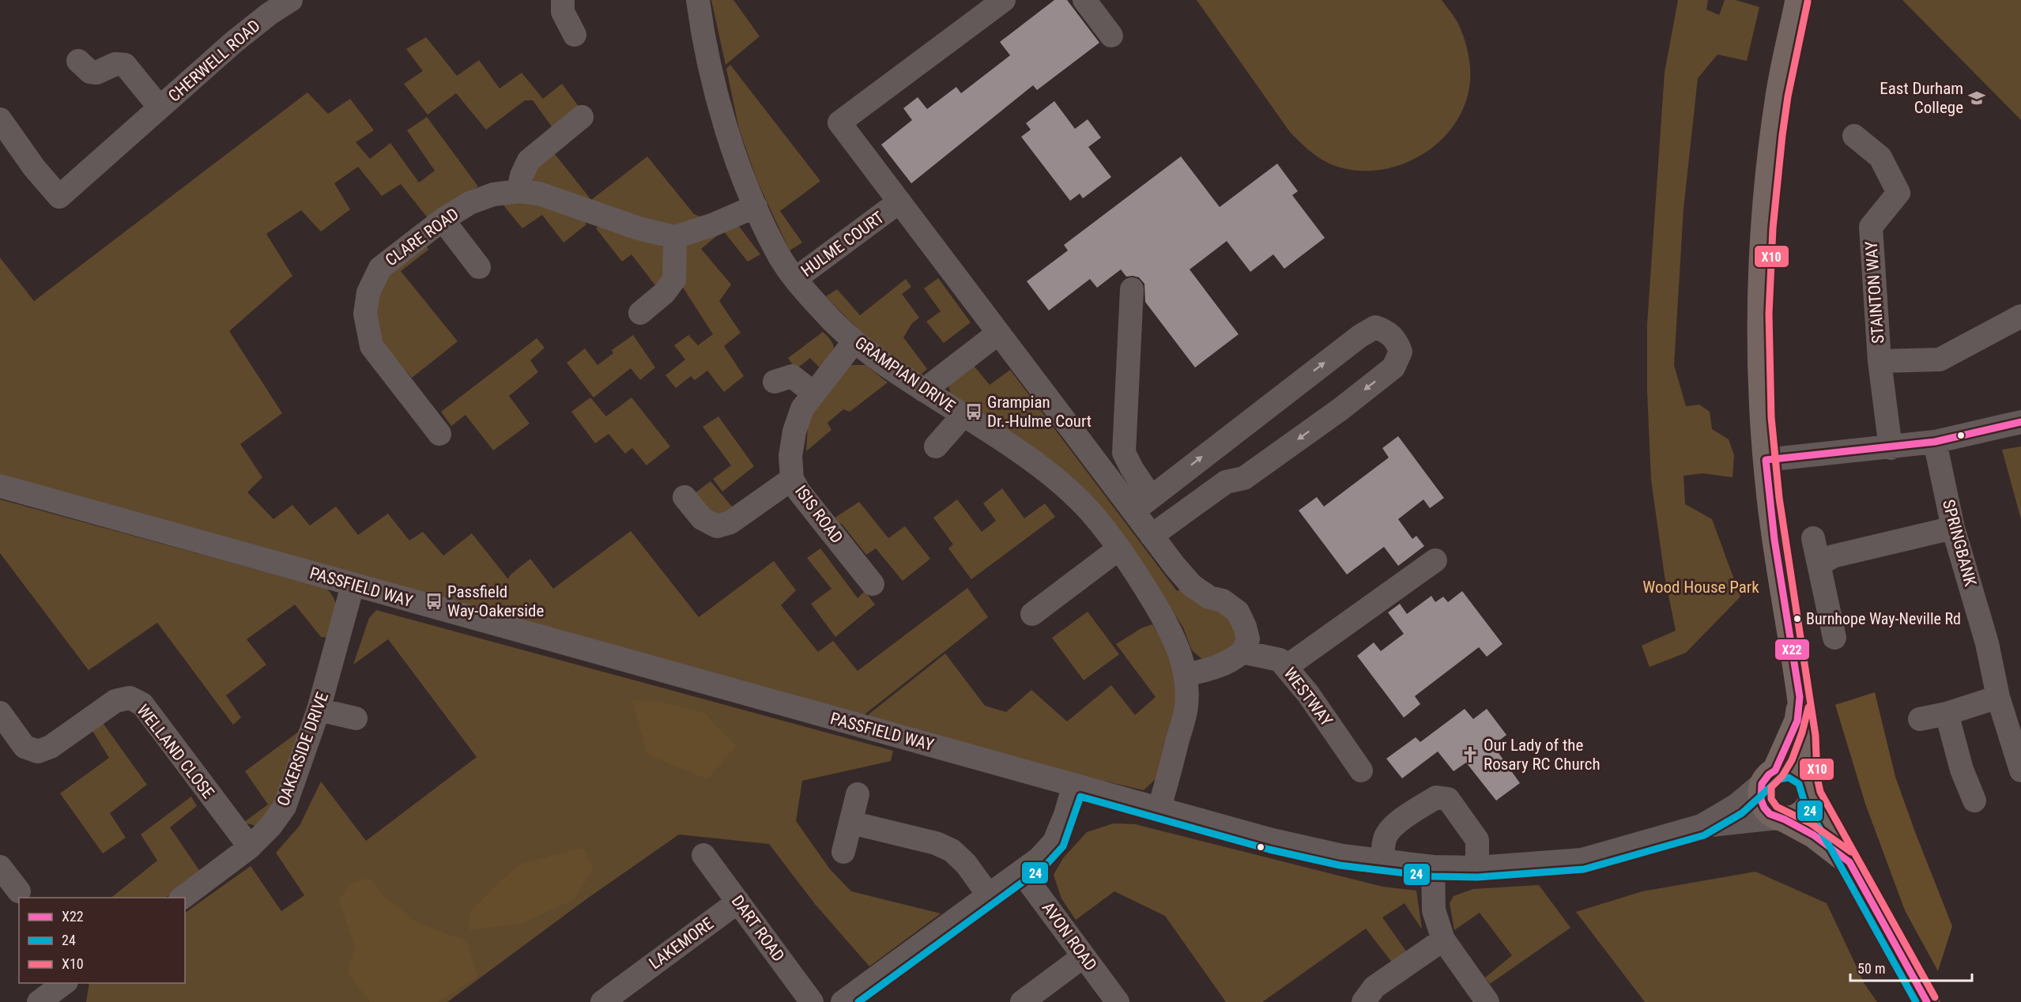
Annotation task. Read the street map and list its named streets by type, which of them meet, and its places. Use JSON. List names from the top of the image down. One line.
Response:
{"streets":{"street":["CHERWELL ROAD","CLARE ROAD","HULME COURT","STAINTON WAY","GRAMPIAN DRIVE","ISIS ROAD","SPRINGBANK","PASSFIELD WAY","WESTWAY","OAKERSIDE DRIVE","WELLAND CLOSE","DART ROAD","AVON ROAD","LAKEMORE"]},"crossings":[["HULME COURT","GRAMPIAN DRIVE"],["GRAMPIAN DRIVE","ISIS ROAD"],["GRAMPIAN DRIVE","PASSFIELD WAY"],["PASSFIELD WAY","OAKERSIDE DRIVE"],["OAKERSIDE DRIVE","WELLAND CLOSE"],["DART ROAD","LAKEMORE"]],"parks":["Wood House Park"],"places":{"school or university":["East Durham College"],"bus stop":["Grampian Dr.-Hulme Court","Passfield Way-Oakerside"],"other":["Burnhope Way-Neville Rd"],"church":["Our Lady of the Rosary RC Church"]},"lines":["transit line X10","transit line X22","transit line 24"],"legend":["X22","24","X10"],"scale_bar":"50 m"}
